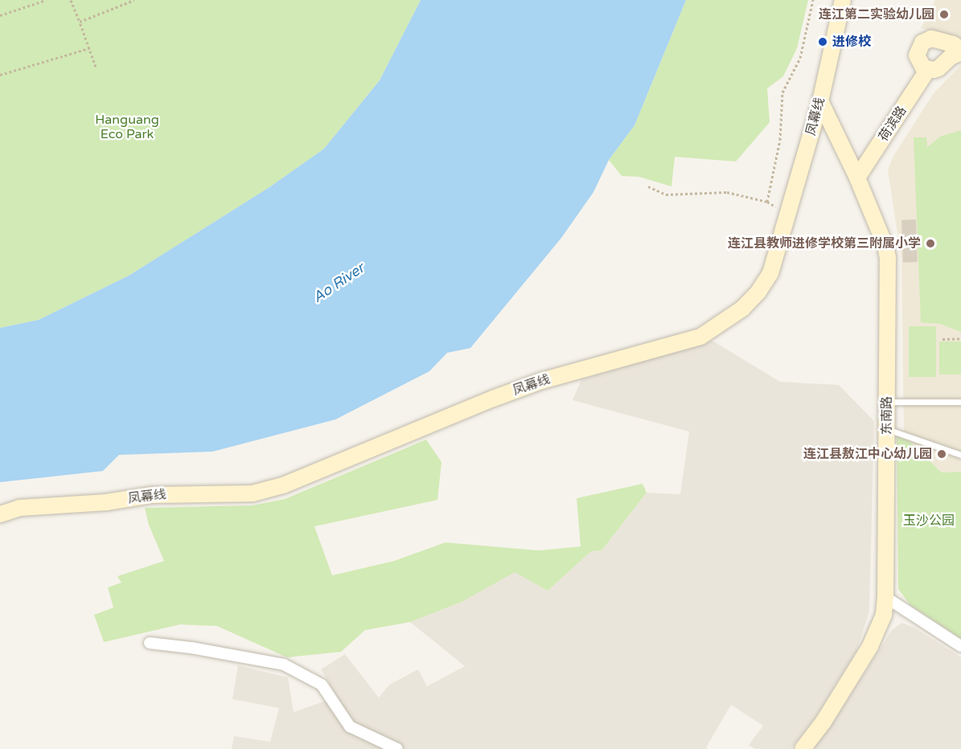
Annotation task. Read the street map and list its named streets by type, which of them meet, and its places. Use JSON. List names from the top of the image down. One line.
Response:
{"streets":{"main road":["凤幕线","荷滨路","东南路"]},"crossings":[["凤幕线","东南路"],["荷滨路","东南路"]],"water":["Ao River"],"parks":["Hanguang Eco Park","玉沙公园"],"places":["连江第二实验幼儿园","进修校","连江县教师进修学校第三附属小学","连江县敖江中心幼儿园"]}
